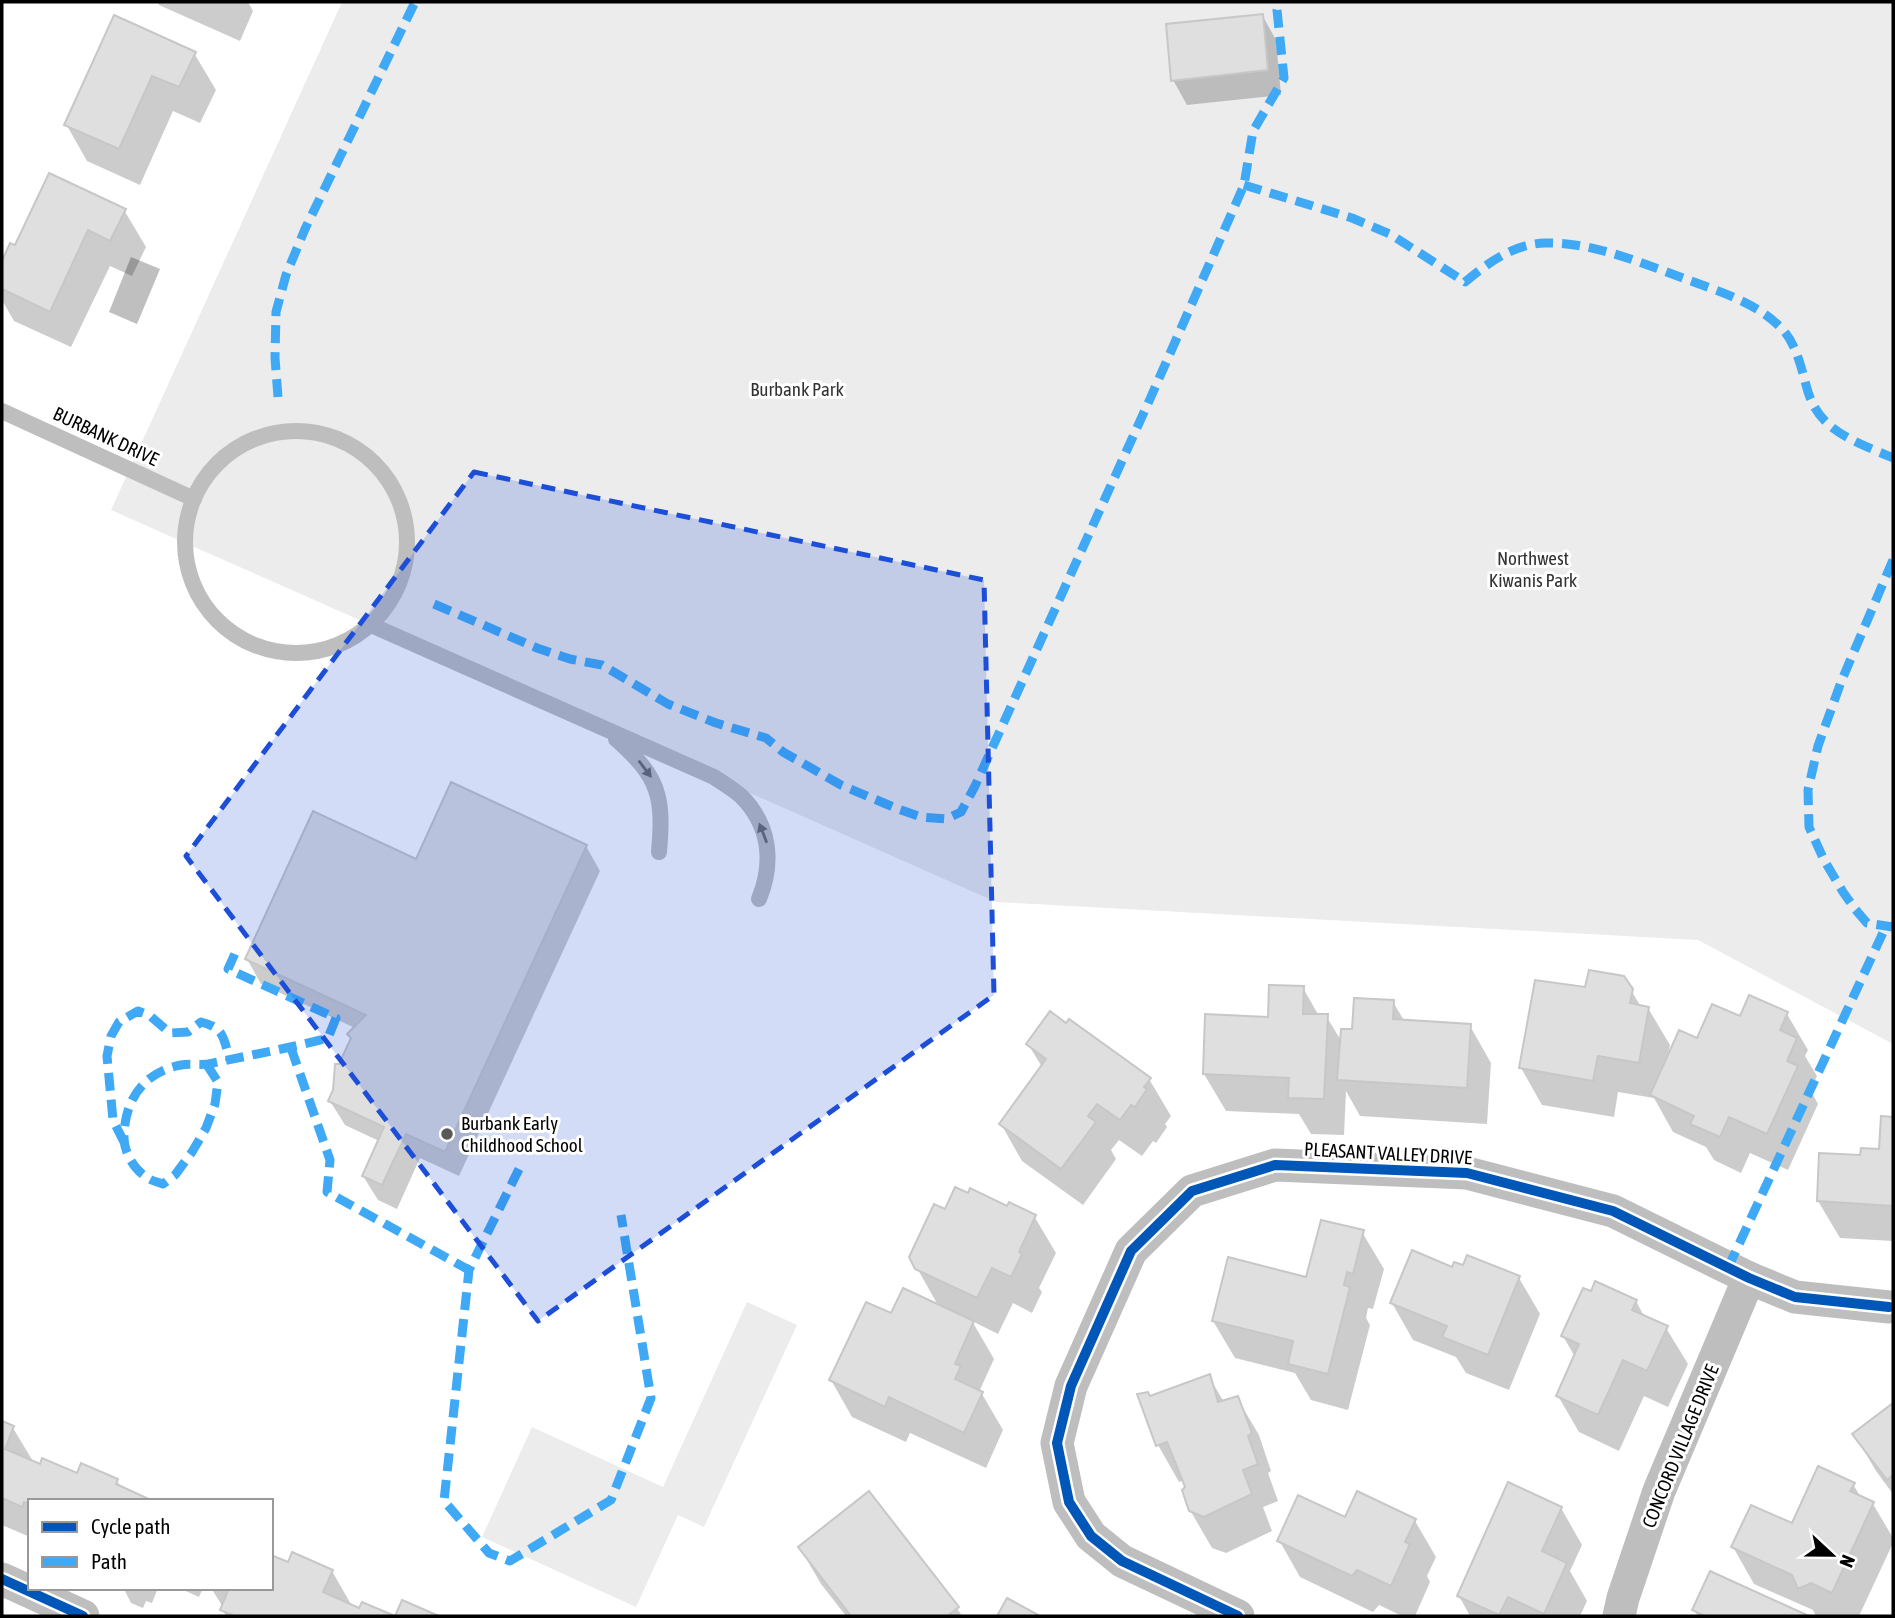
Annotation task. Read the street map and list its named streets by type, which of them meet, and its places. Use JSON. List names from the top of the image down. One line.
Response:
{"streets":{"street":["PLEASANT VALLEY DRIVE","CONCORD VILLAGE DRIVE"],"lane":["BURBANK DRIVE"]},"crossings":[["PLEASANT VALLEY DRIVE","CONCORD VILLAGE DRIVE"]],"parks":["Burbank Park","Northwest Kiwanis Park"],"places":["Burbank Early Childhood School"],"legend":["Cycle path","Path"],"north":"right"}
